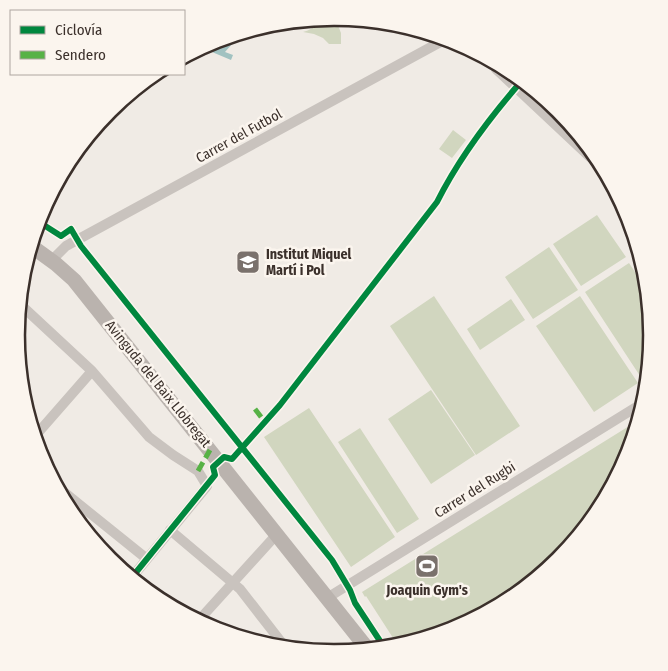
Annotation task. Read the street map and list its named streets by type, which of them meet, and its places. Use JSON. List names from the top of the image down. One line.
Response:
{"streets":{"main road":["Avinguda del Baix Llobregat"],"street":["Carrer del Futbol","Carrer del Rugbi"]},"crossings":[["Carrer del Futbol","Avinguda del Baix Llobregat"],["Avinguda del Baix Llobregat","Carrer del Rugbi"]],"places":{"school or university":["Institut Miquel Martí i Pol"],"sports":["Joaquin Gym's"]},"legend":["Ciclovía","Sendero"]}
